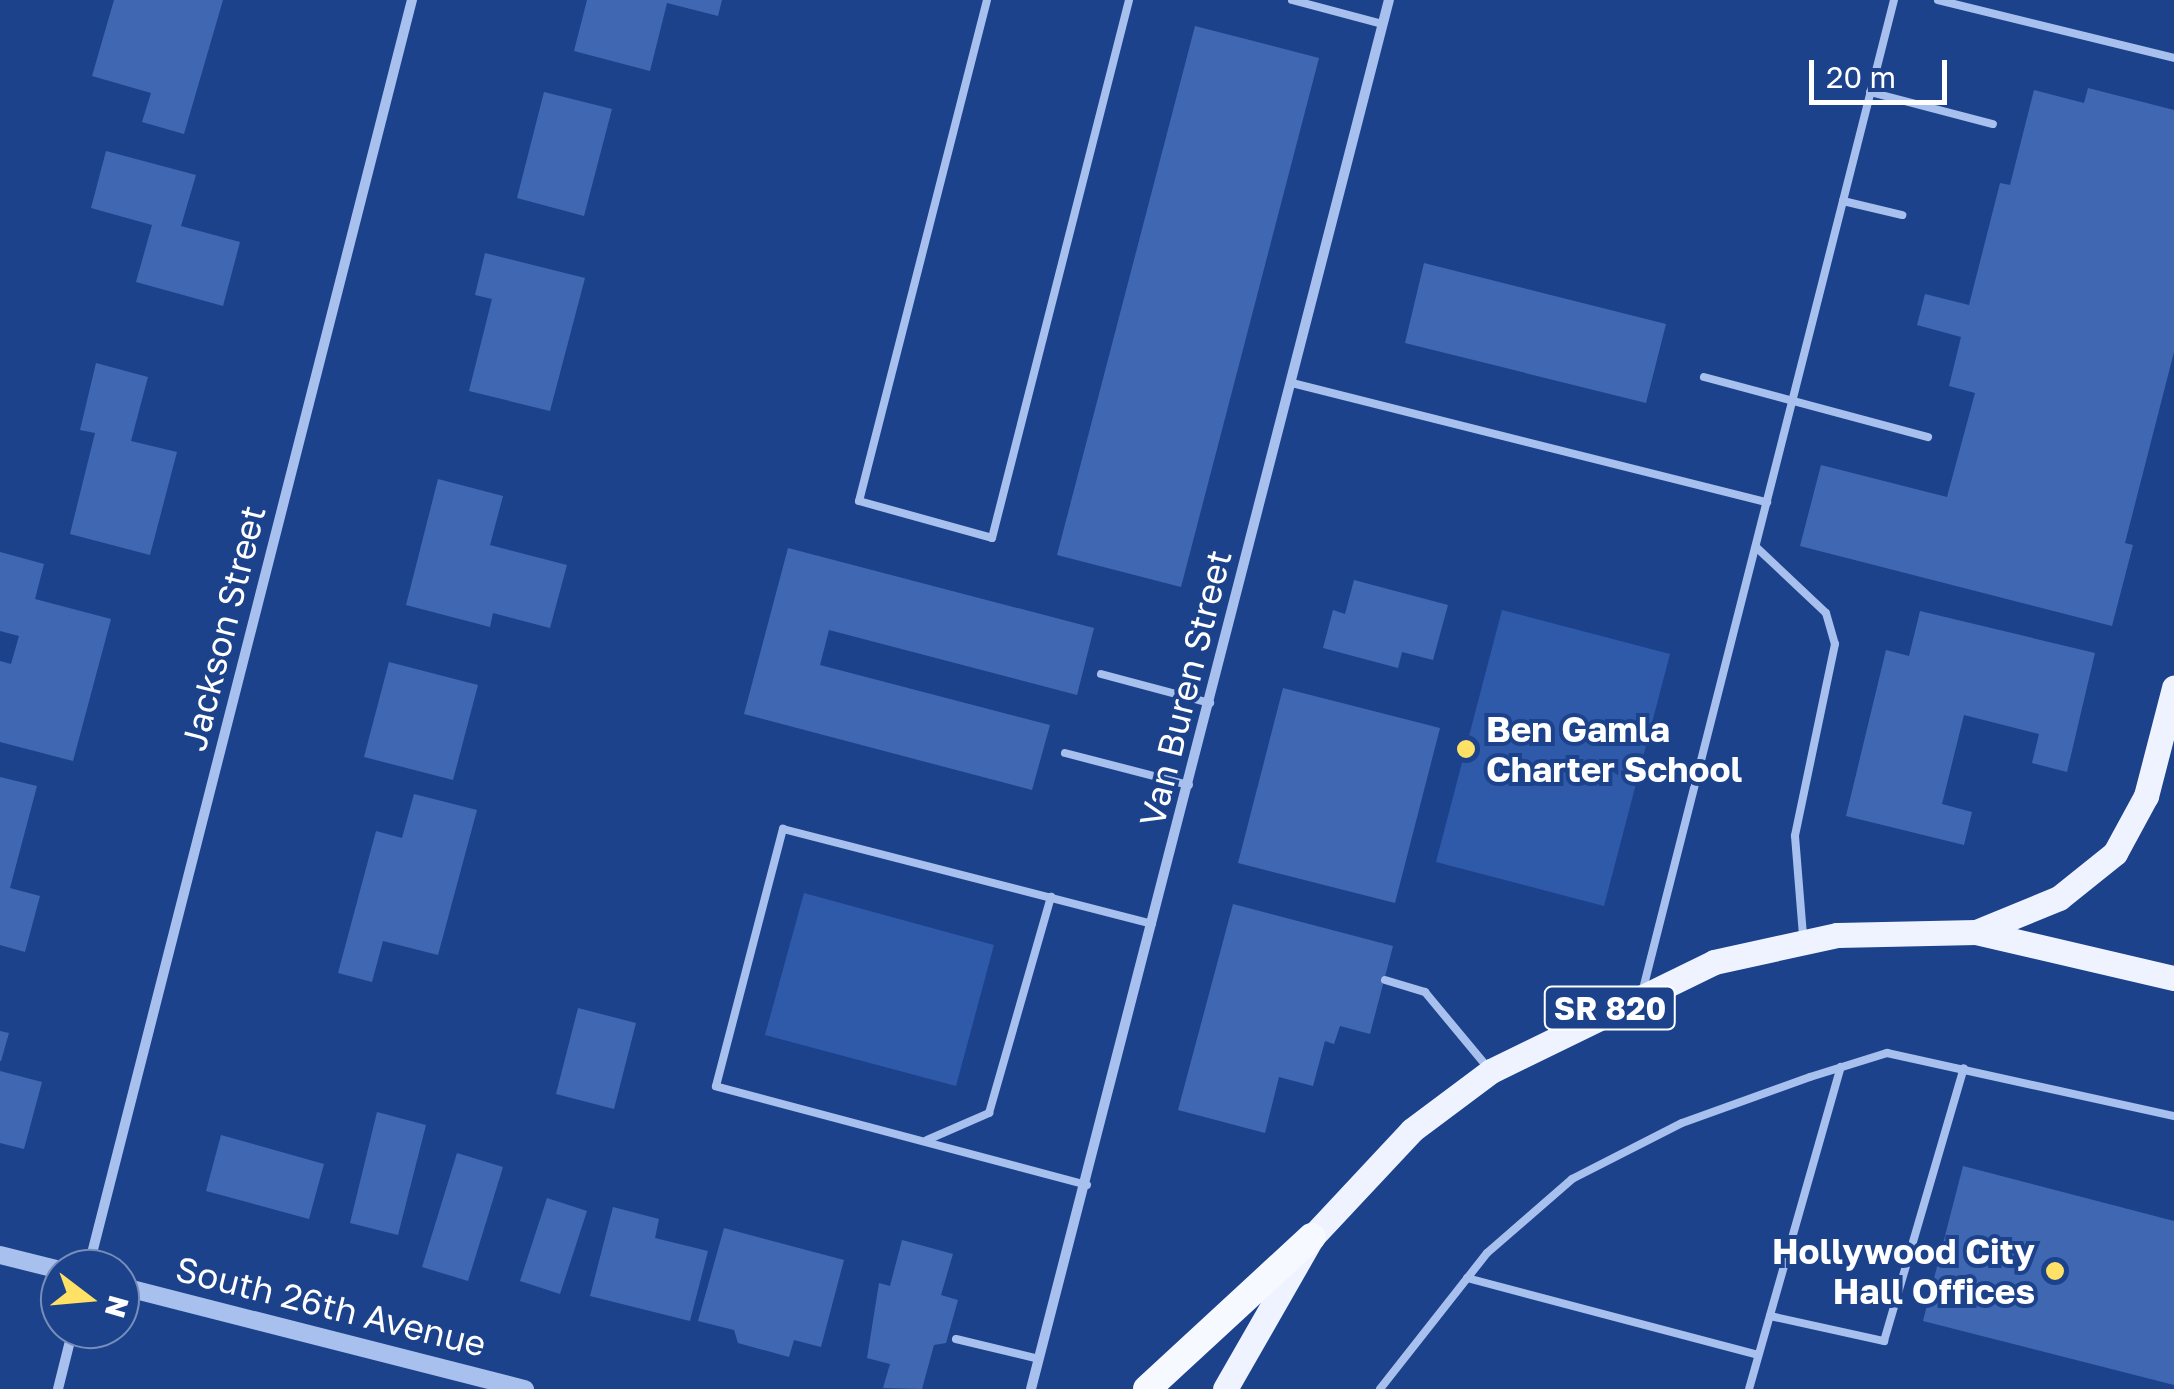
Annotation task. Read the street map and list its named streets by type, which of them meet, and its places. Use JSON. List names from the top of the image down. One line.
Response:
{"streets":{"main road":["SR 820"],"street":["Jackson Street","Van Buren Street","South 26th Avenue"]},"places":["Ben Gamla Charter School","Hollywood City Hall Offices"],"scale_bar":"20 m","north":"right"}
